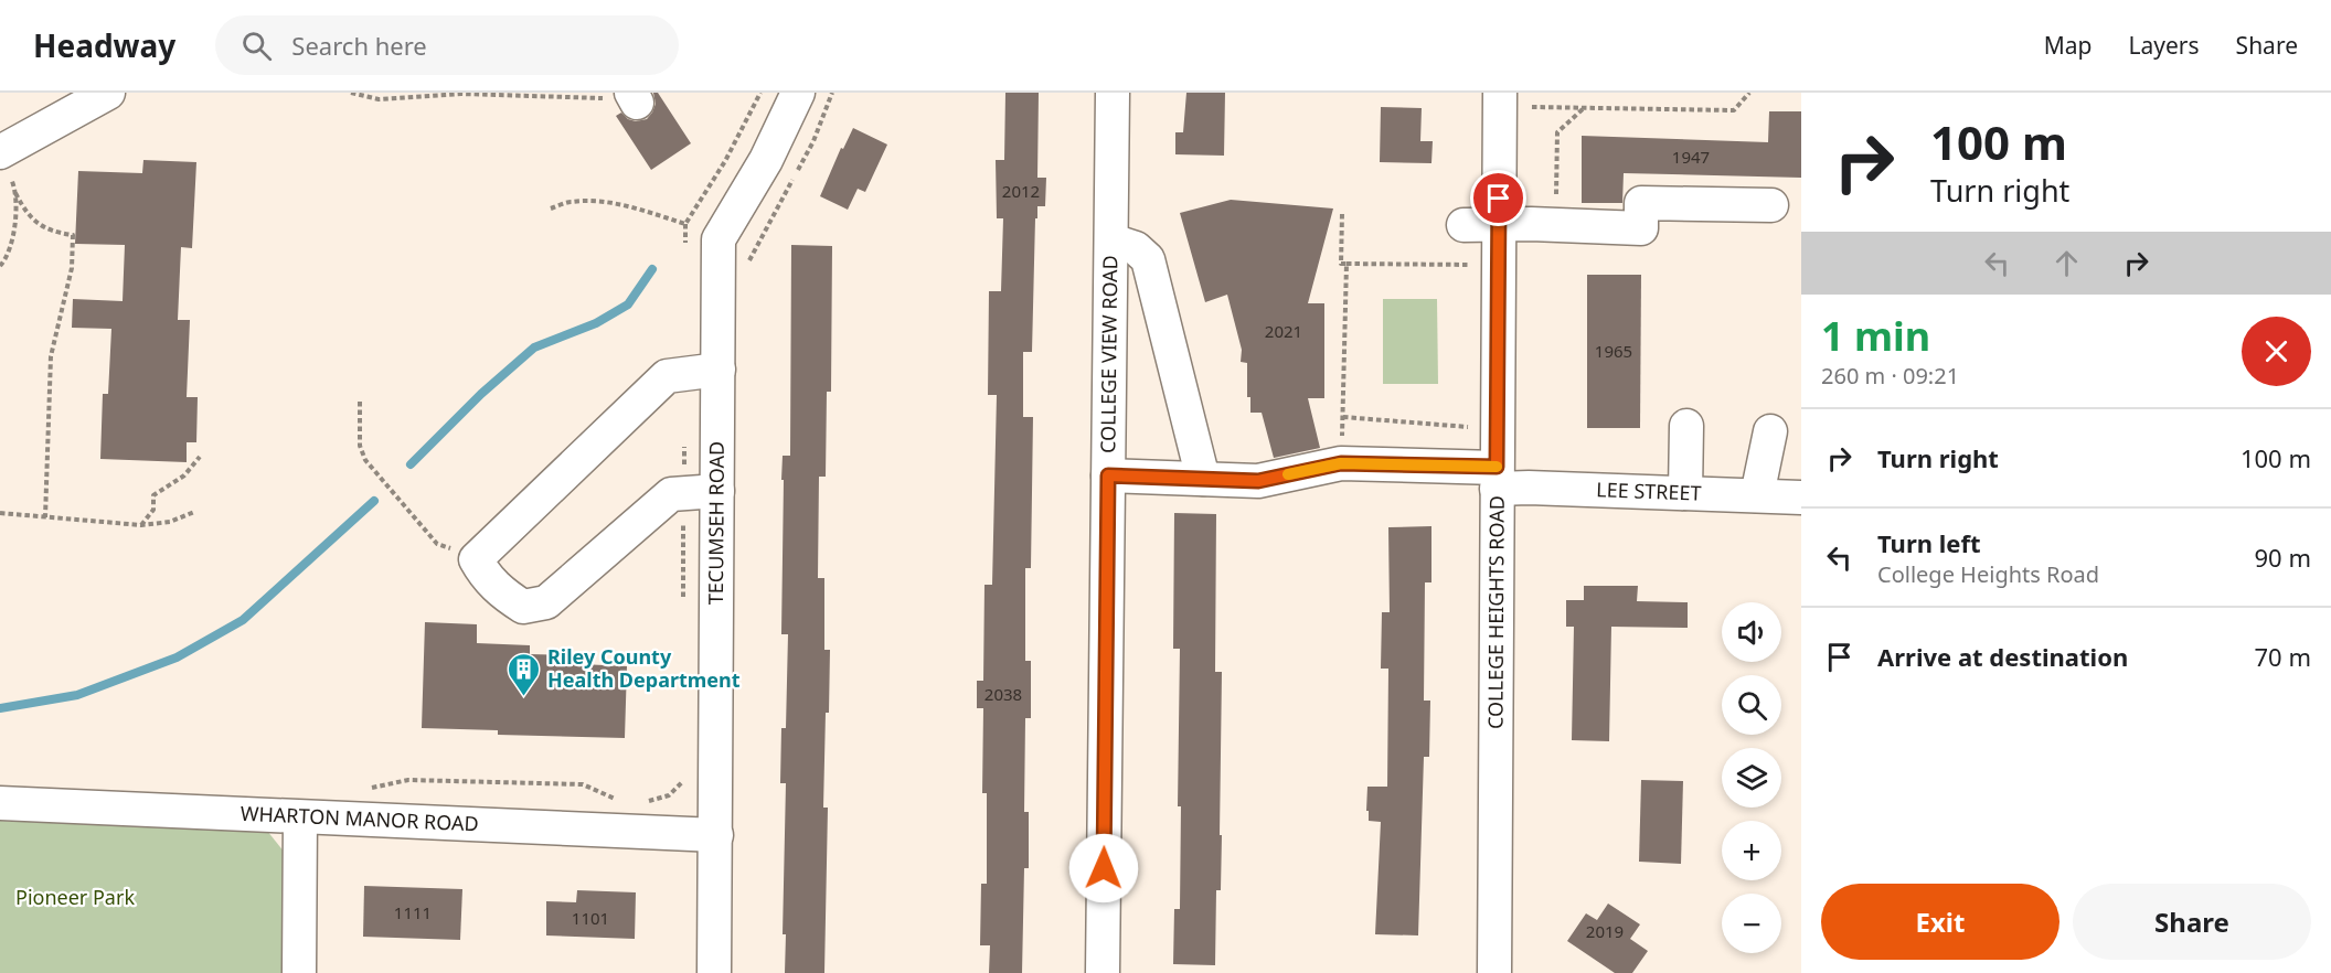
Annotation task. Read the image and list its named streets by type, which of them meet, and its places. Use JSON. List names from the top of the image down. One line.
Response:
{"streets":{"street":["COLLEGE VIEW ROAD","LEE STREET","TECUMSEH ROAD","COLLEGE HEIGHTS ROAD","WHARTON MANOR ROAD"]},"crossings":[["COLLEGE VIEW ROAD","LEE STREET"],["LEE STREET","COLLEGE HEIGHTS ROAD"],["TECUMSEH ROAD","WHARTON MANOR ROAD"]],"parks":["Pioneer Park"],"places":{"building":["Riley County Health Department"]},"house_numbers":["1947","2012","2021","1965","2038","1111","1101","2019"],"page":{"header":"Headway","search":"Search here","nav":["Map","Layers","Share"],"turn":["100 m","Turn right"],"heading":["1 min","260 m · 09:21"],"list":[{"name":"Turn right","value":"100 m"},{"name":"Turn left","note":"College Heights Road","value":"90 m"},{"name":"Arrive at destination","value":"70 m"}],"map_buttons":["+","−"],"buttons":["Exit","Share"]}}
